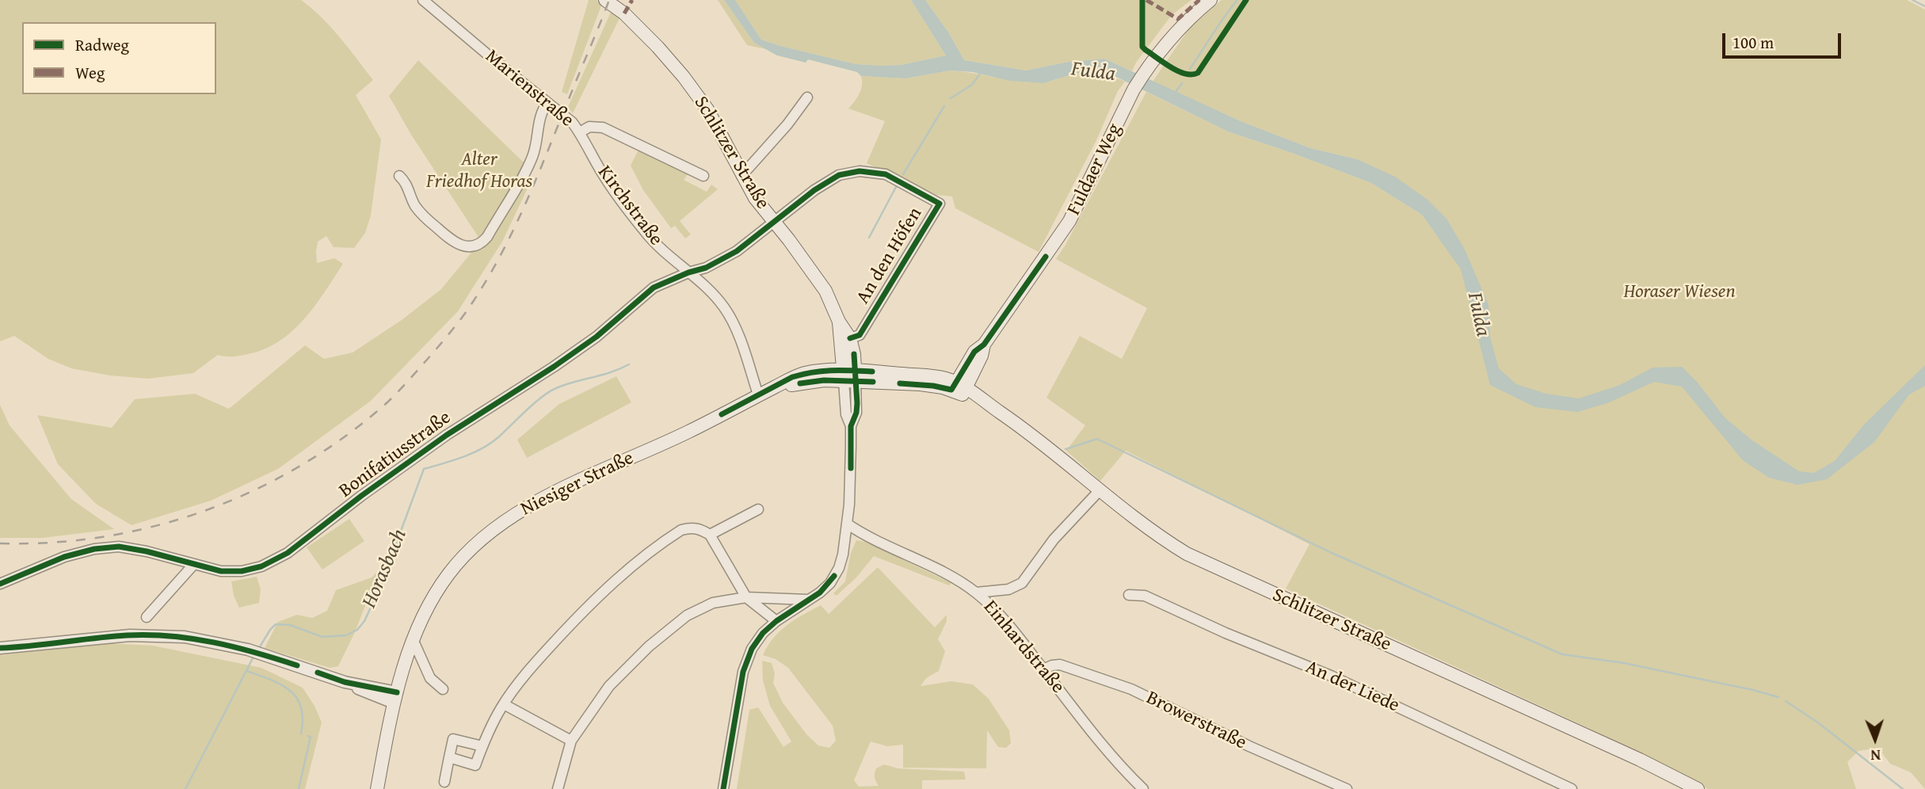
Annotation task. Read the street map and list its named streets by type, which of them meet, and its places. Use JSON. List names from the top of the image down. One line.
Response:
{"streets":{"main road":["Schlitzer Straße","Fuldaer Weg","Niesiger Straße"],"street":["Marienstraße","Kirchstraße","An den Höfen","Bonifatiusstraße","Einhardstraße","An der Liede","Browerstraße"]},"crossings":[["Marienstraße","Kirchstraße"],["Schlitzer Straße","Fuldaer Weg"],["Schlitzer Straße","An den Höfen"],["Schlitzer Straße","Bonifatiusstraße"],["Schlitzer Straße","Niesiger Straße"],["Kirchstraße","Bonifatiusstraße"],["Kirchstraße","Niesiger Straße"],["An den Höfen","Bonifatiusstraße"],["Einhardstraße","Browerstraße"]],"water":["Fulda","Horasbach"],"parks":["Alter Friedhof Horas","Horaser Wiesen"],"legend":["Radweg","Weg"],"scale_bar":"100 m","north":"bottom"}
